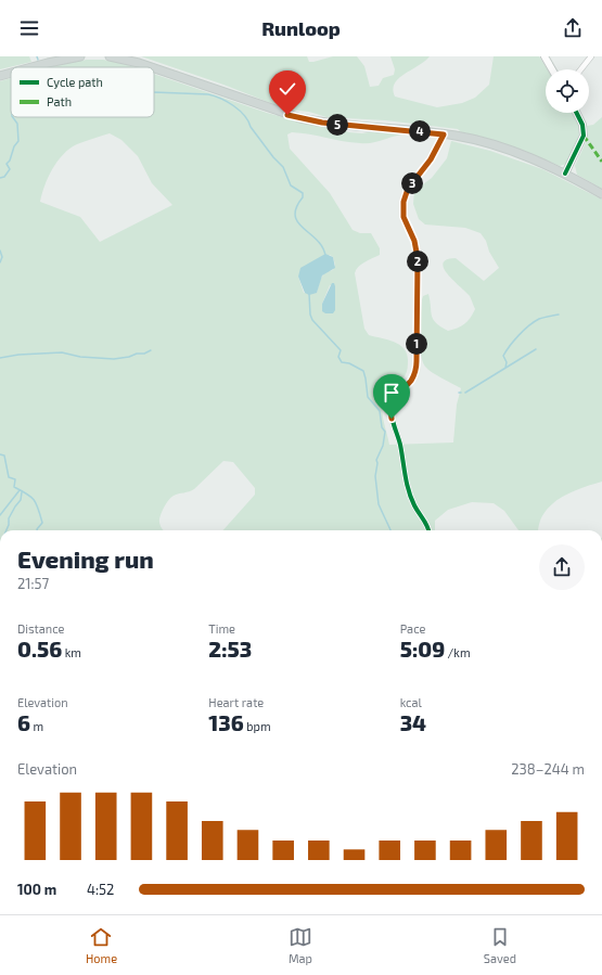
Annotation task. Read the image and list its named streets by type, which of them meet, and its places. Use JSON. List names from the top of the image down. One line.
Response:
{"legend":["Cycle path","Path"],"page":{"header":"Runloop","pins":["5","4","3","2","1"],"heading":["Evening run","21:57"],"stats":[["Distance","0.56 km"],["Time","2:53"],["Pace","5:09 /km"],["Elevation","6 m"],["Heart rate","136 bpm"],["kcal","34"]],"chart":["Elevation","238–244 m"],"list":[{"name":"100 m","note":"4:52"}],"tabs":["Home","Map","Saved"]}}
